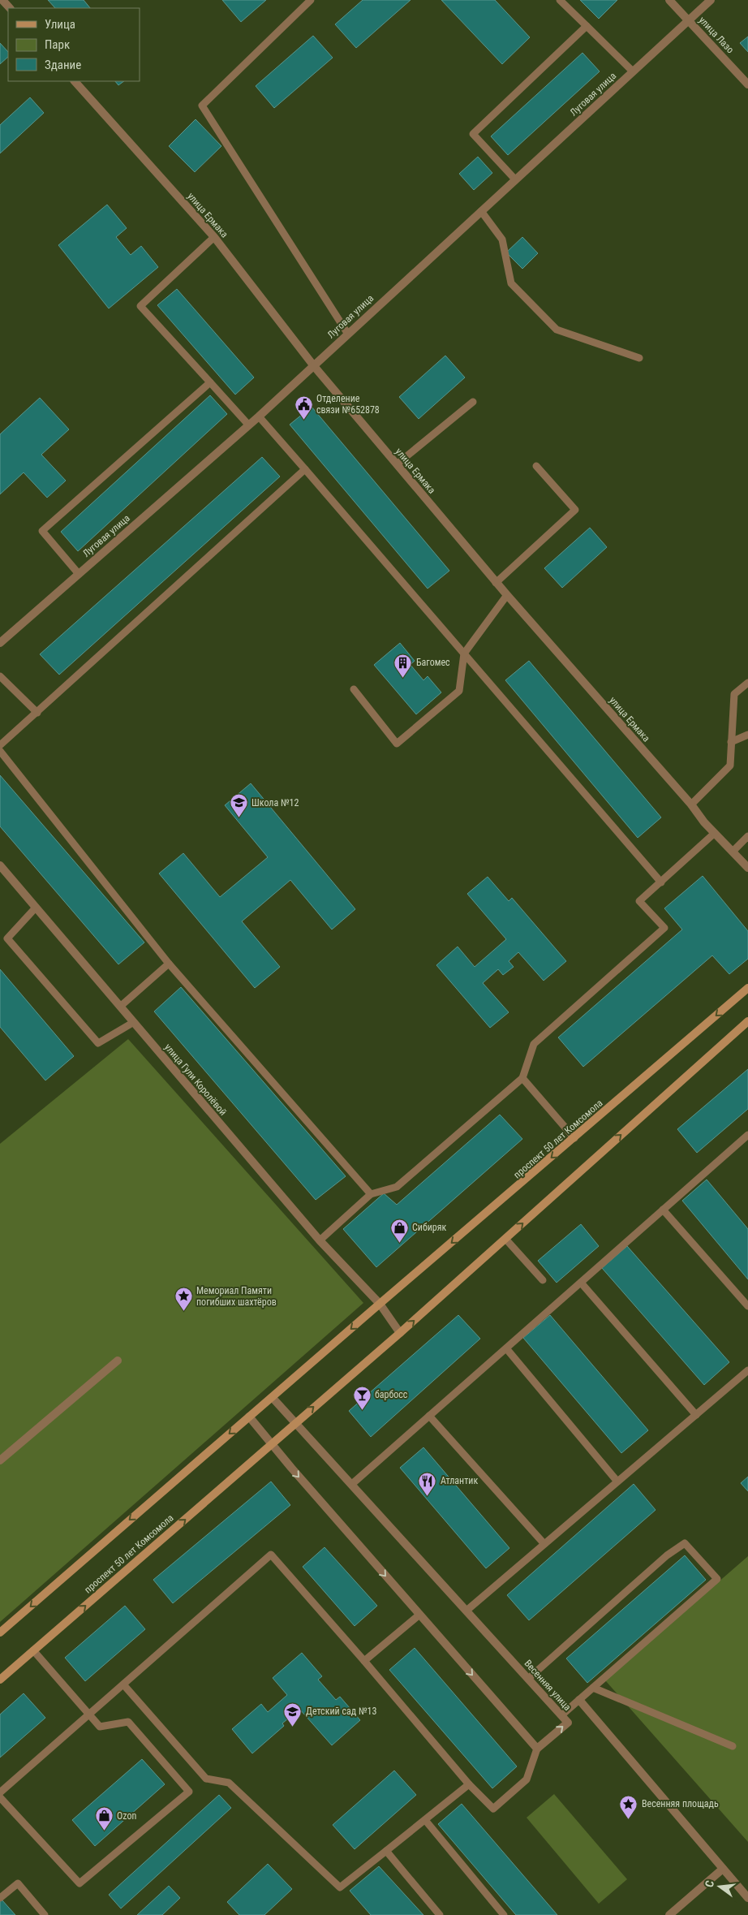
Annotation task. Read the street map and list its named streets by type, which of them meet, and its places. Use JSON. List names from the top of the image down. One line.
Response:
{"streets":{"main road":["проспект 50 лет Комсомола"],"street":["улица Лазо","Луговая улица","улица Ермака","улица Гули Королёвой","Весенняя улица"]},"crossings":[["улица Лазо","Луговая улица"],["Луговая улица","улица Ермака"],["улица Гули Королёвой","проспект 50 лет Комсомола"],["проспект 50 лет Комсомола","Весенняя улица"]],"places":{"public building":["Отделение связи №652878"],"building":["Багомес"],"school or university":["Школа №12","Детский сад №13"],"shop":["Сибиряк","Ozon"],"place":["Мемориал Памяти погибших шахтёров","Весенняя площадь"],"bar":["барбосс"],"restaurant":["Атлантик"]},"legend":["Улица","Парк","Здание"],"north":"left"}
